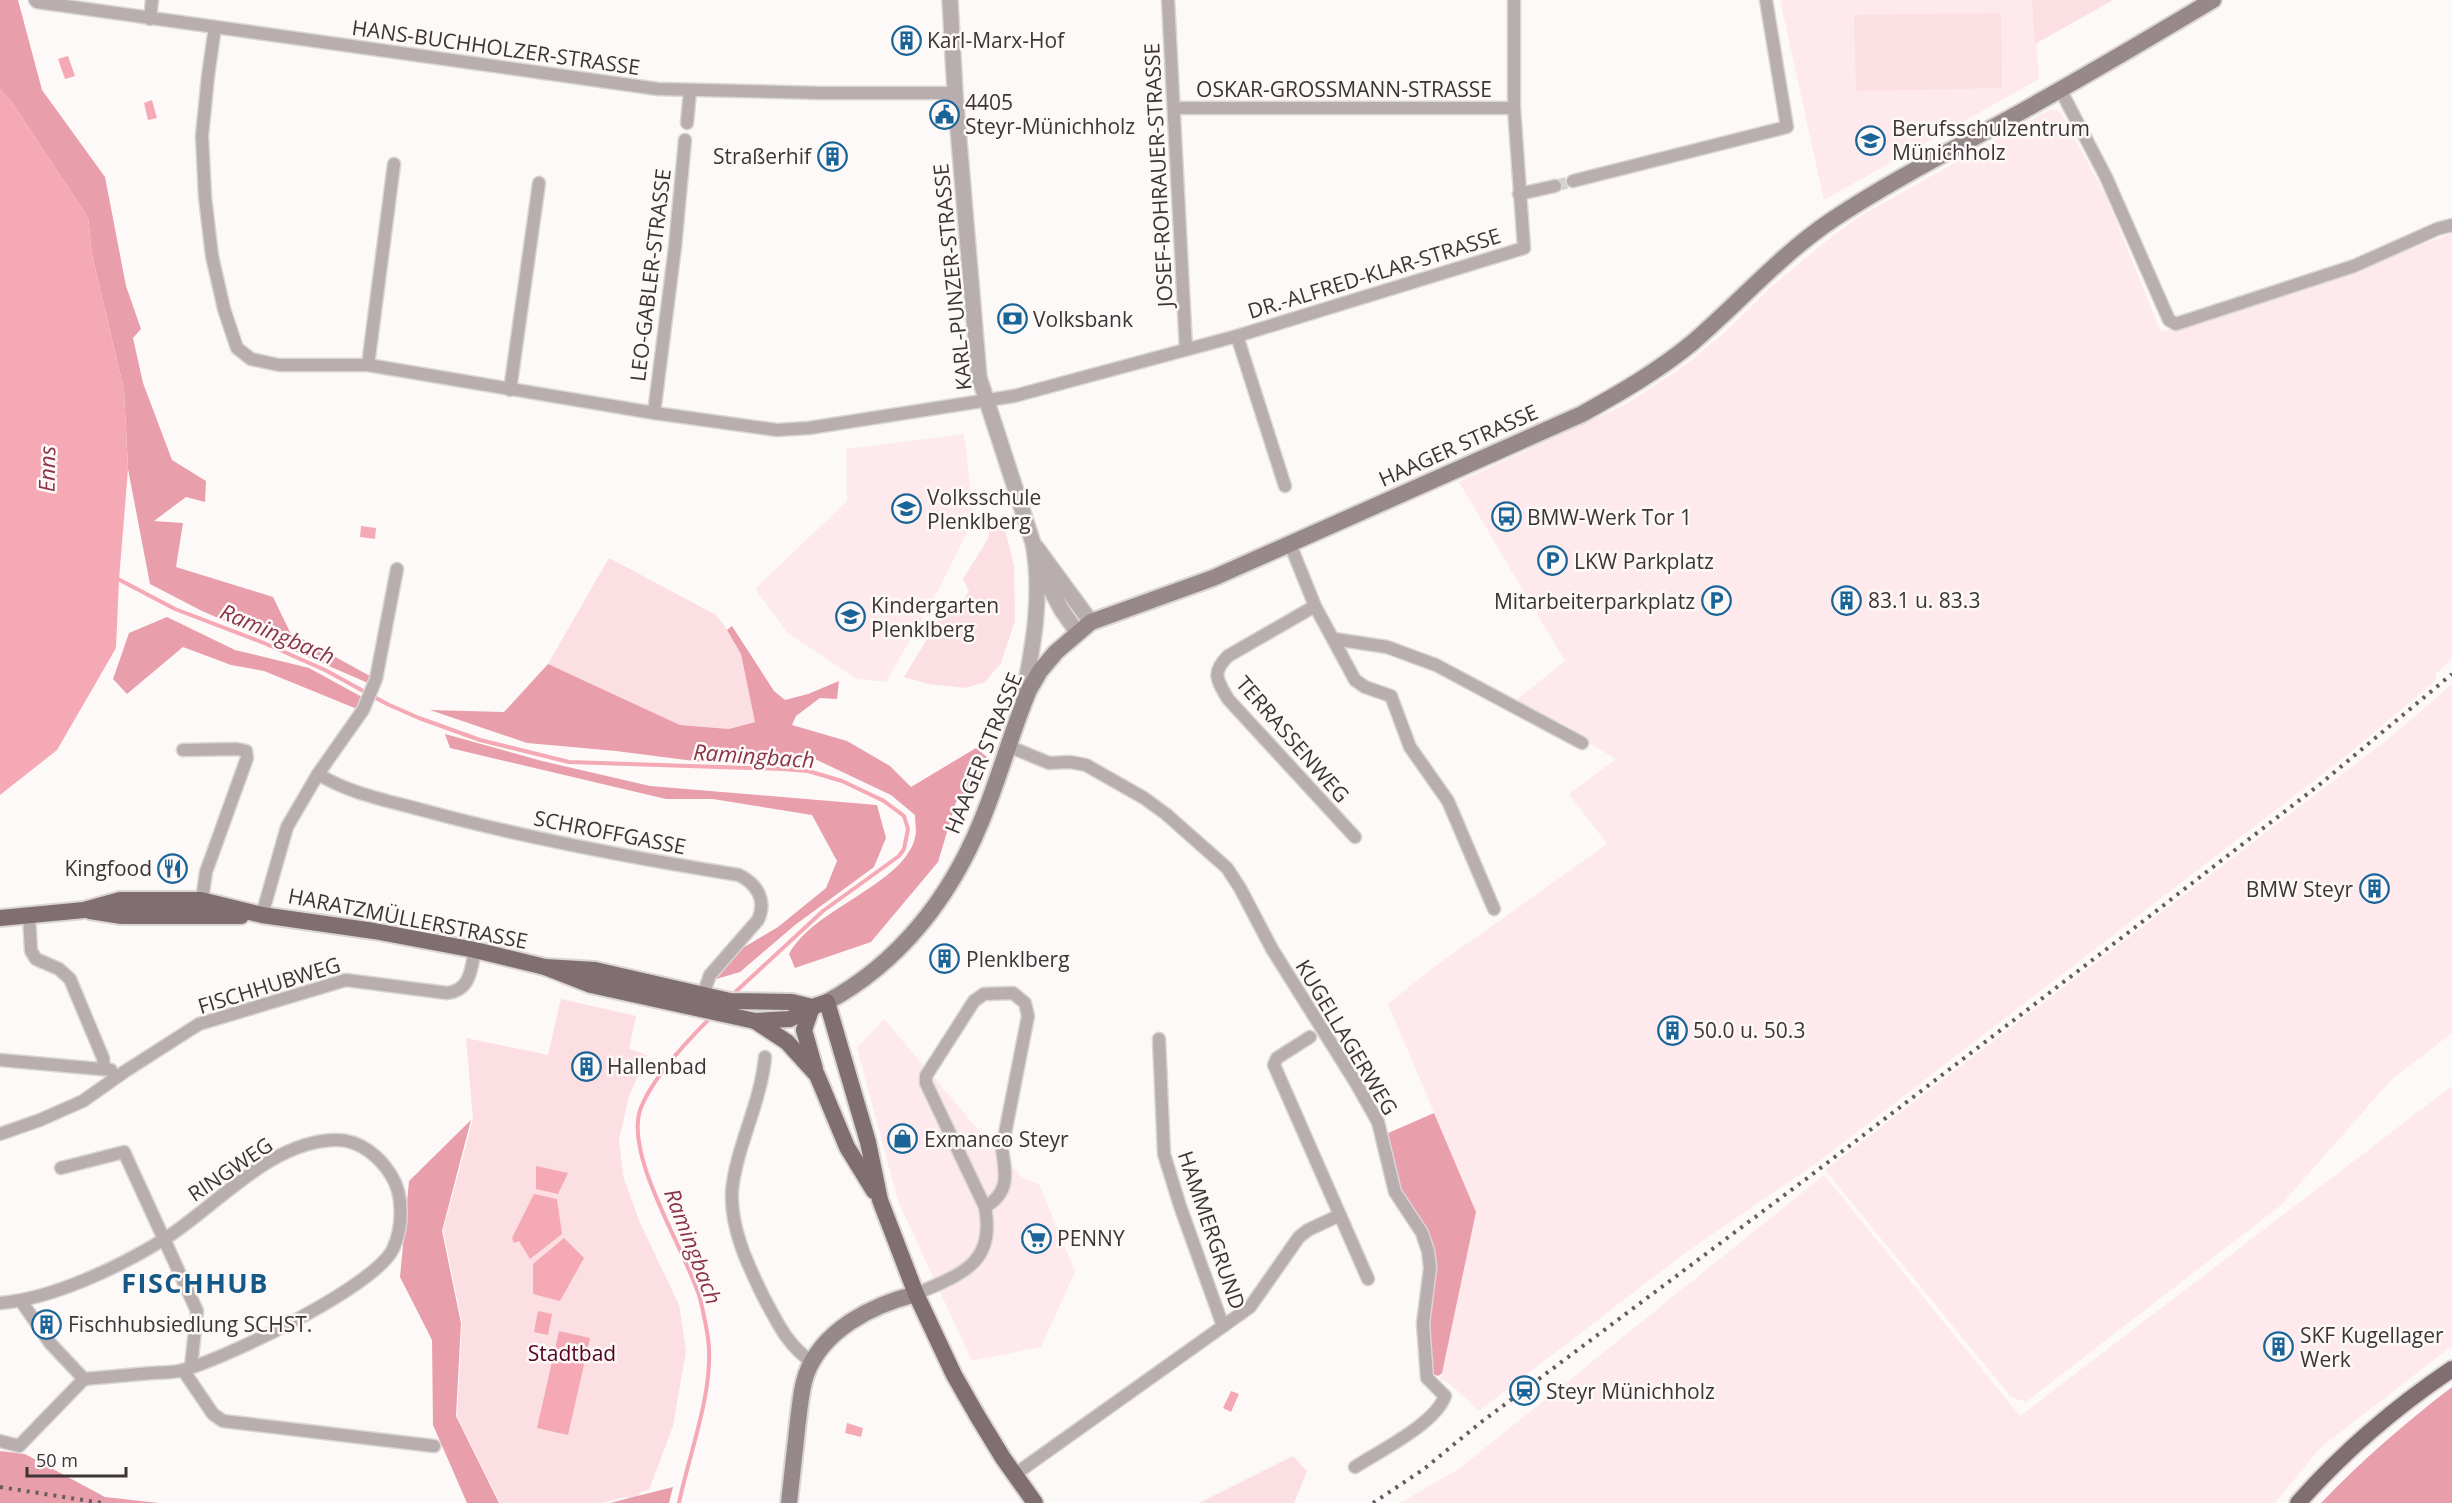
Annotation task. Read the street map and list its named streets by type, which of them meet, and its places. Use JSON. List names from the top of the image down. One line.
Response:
{"streets":{"main road":["HAAGER STRASSE","HARATZMÜLLERSTRASSE"],"street":["HANS-BUCHHOLZER-STRASSE","OSKAR-GROSSMANN-STRASSE","JOSEF-ROHRAUER-STRASSE","DR.-ALFRED-KLAR-STRASSE","LEO-GABLER-STRASSE","KARL-PUNZER-STRASSE","TERRASSENWEG","SCHROFFGASSE","FISCHHUBWEG","KUGELLAGERWEG","RINGWEG","HAMMERGRUND"]},"crossings":[["HANS-BUCHHOLZER-STRASSE","LEO-GABLER-STRASSE"],["HANS-BUCHHOLZER-STRASSE","KARL-PUNZER-STRASSE"],["OSKAR-GROSSMANN-STRASSE","JOSEF-ROHRAUER-STRASSE"],["JOSEF-ROHRAUER-STRASSE","DR.-ALFRED-KLAR-STRASSE"],["DR.-ALFRED-KLAR-STRASSE","LEO-GABLER-STRASSE"],["DR.-ALFRED-KLAR-STRASSE","KARL-PUNZER-STRASSE"],["LEO-GABLER-STRASSE","KARL-PUNZER-STRASSE"],["KARL-PUNZER-STRASSE","HAAGER STRASSE"],["HAAGER STRASSE","HARATZMÜLLERSTRASSE"],["HAAGER STRASSE","KUGELLAGERWEG"],["SCHROFFGASSE","HARATZMÜLLERSTRASSE"],["HARATZMÜLLERSTRASSE","FISCHHUBWEG"]],"districts":["FISCHHUB"],"water":["Enns","Ramingbach"],"parks":["Stadtbad"],"places":{"building":["Karl-Marx-Hof","Straßerhif","83.1 u. 83.3","BMW Steyr","Plenklberg","50.0 u. 50.3","Hallenbad","Fischhubsiedlung SCHST.","SKF Kugellager Werk"],"public building":["4405 Steyr-Münichholz"],"school or university":["Berufsschulzentrum Münichholz","Volksschule Plenklberg","Kindergarten Plenklberg"],"bank":["Volksbank"],"bus stop":["BMW-Werk Tor 1"],"parking":["LKW Parkplatz","Mitarbeiterparkplatz"],"restaurant":["Kingfood"],"shop":["Exmanco Steyr"],"supermarket":["PENNY"],"station":["Steyr Münichholz"]},"scale_bar":"50 m"}
